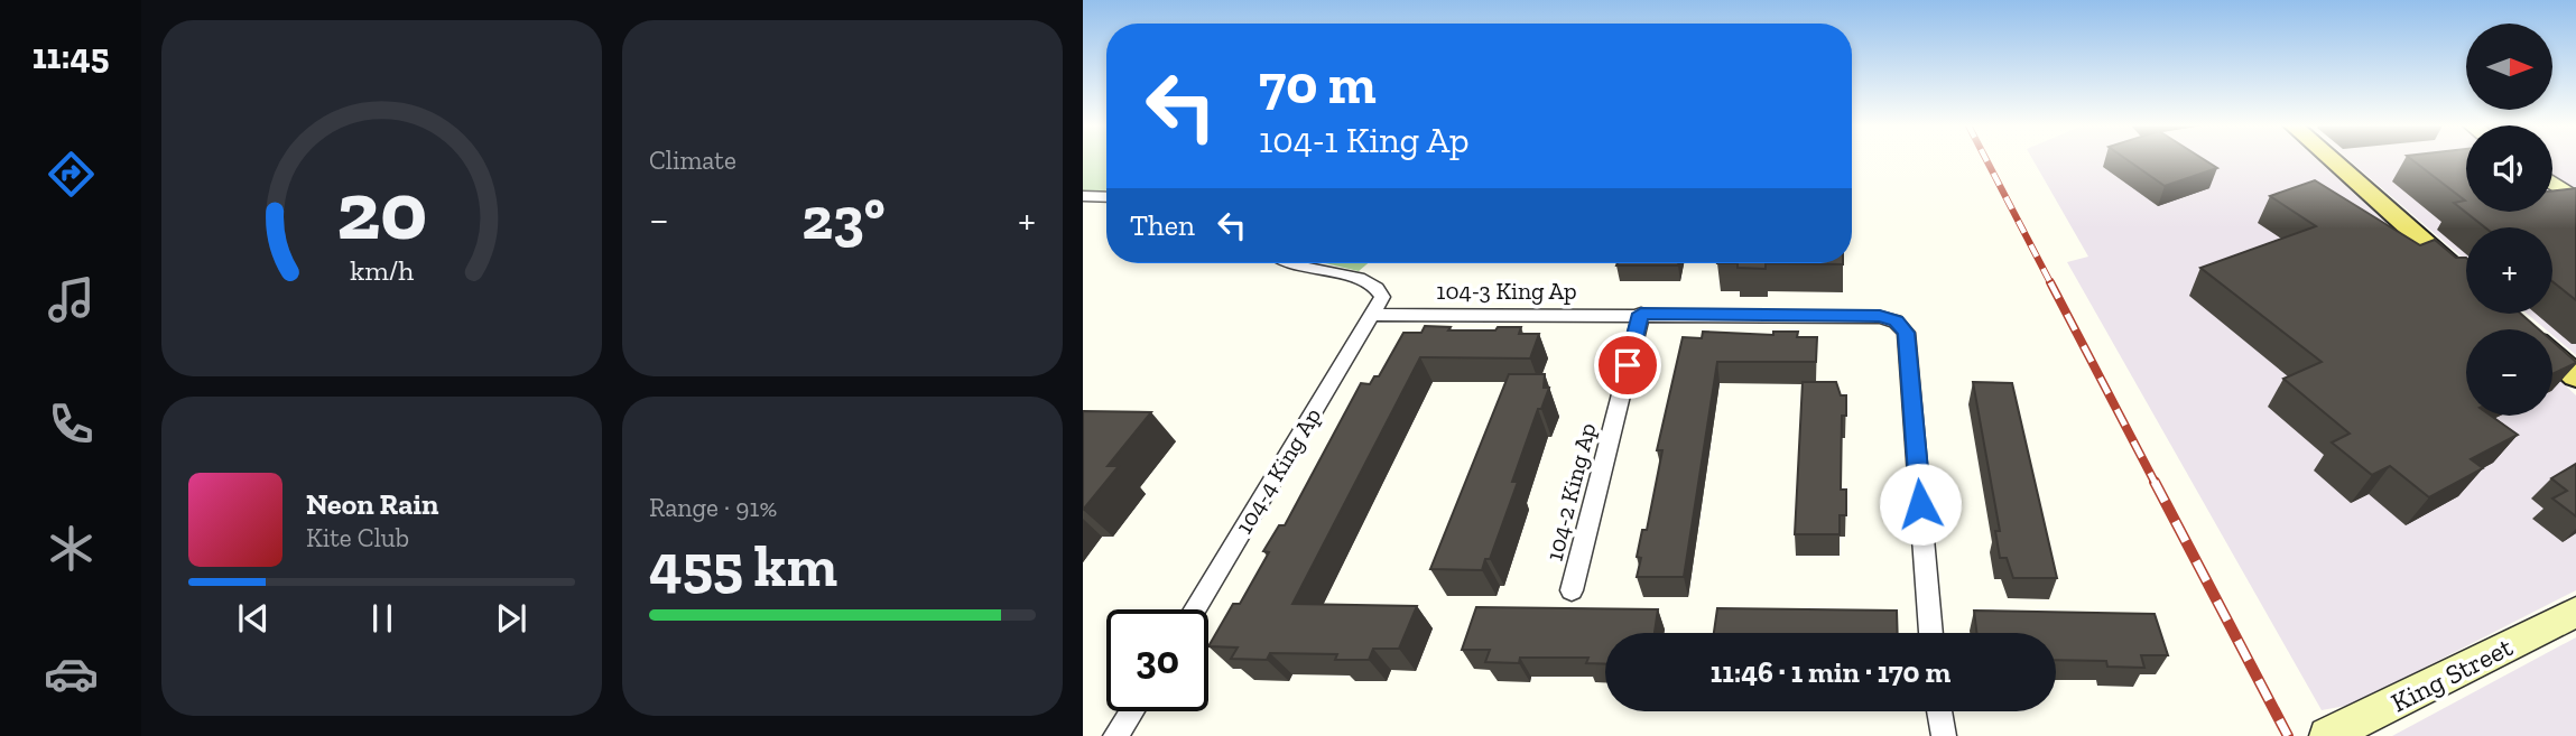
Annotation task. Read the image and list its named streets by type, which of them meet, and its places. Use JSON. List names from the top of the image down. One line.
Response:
{"streets":{"street":["104-3 King Ap","104-4 King Ap","104-2 King Ap","King Street"]},"crossings":[["104-3 King Ap","104-4 King Ap"],["104-3 King Ap","104-2 King Ap"]],"north":"right","page":{"tabs":"11:45","tile":["Climate",["Range · 91%","455 km"]],"map_buttons":["+","−"],"turn":["70 m","104-1 King Ap"],"heat":["−","23°","+"],"then":"Then","song":["Neon Rain","Kite Club"],"limit":"30","trip":"11:46 · 1 min · 170 m","gauge":["20","km/h"]}}
